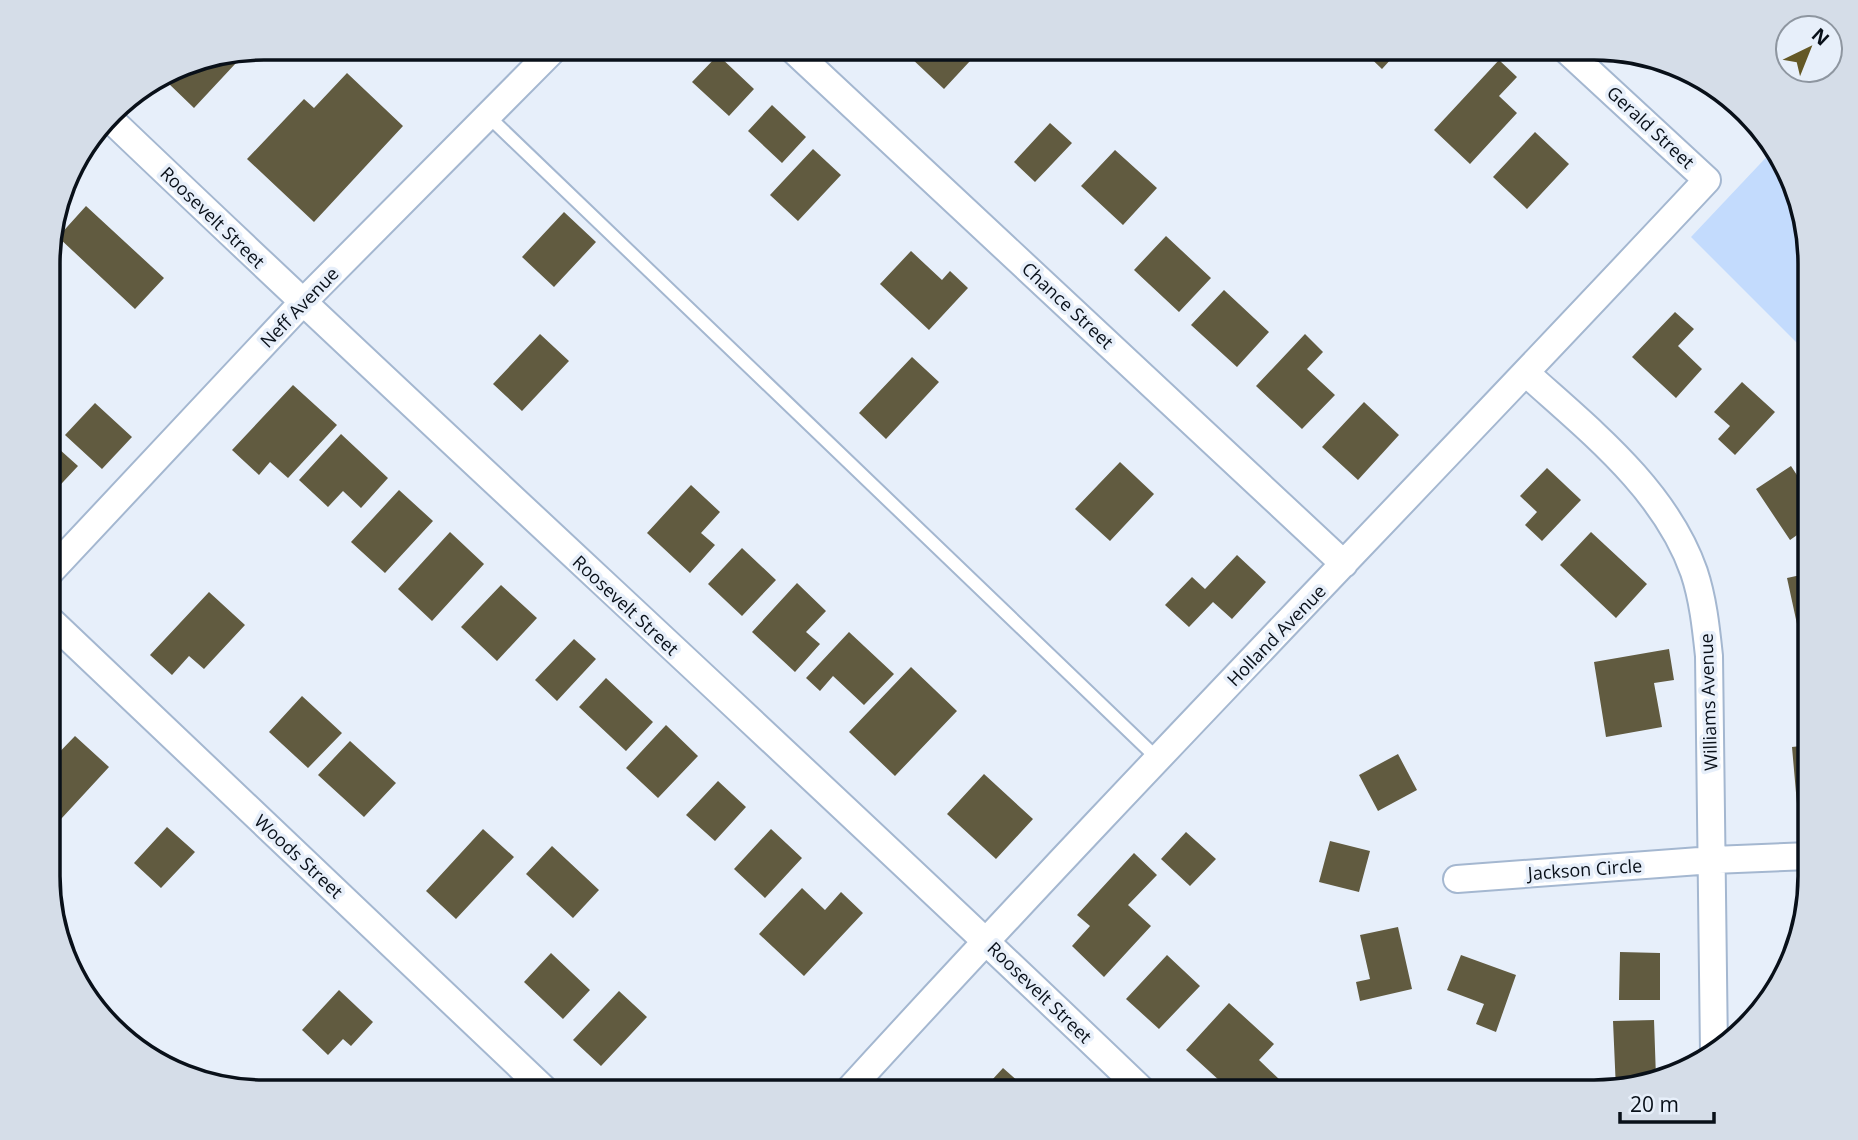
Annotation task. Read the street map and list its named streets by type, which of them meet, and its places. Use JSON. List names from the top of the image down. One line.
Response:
{"streets":{"street":["Gerald Street","Roosevelt Street","Chance Street","Neff Avenue","Holland Avenue","Williams Avenue","Woods Street","Jackson Circle"]},"crossings":[["Gerald Street","Holland Avenue"],["Roosevelt Street","Neff Avenue"],["Roosevelt Street","Holland Avenue"],["Chance Street","Holland Avenue"],["Holland Avenue","Williams Avenue"],["Williams Avenue","Jackson Circle"]],"scale_bar":"20 m","north":"top right"}
